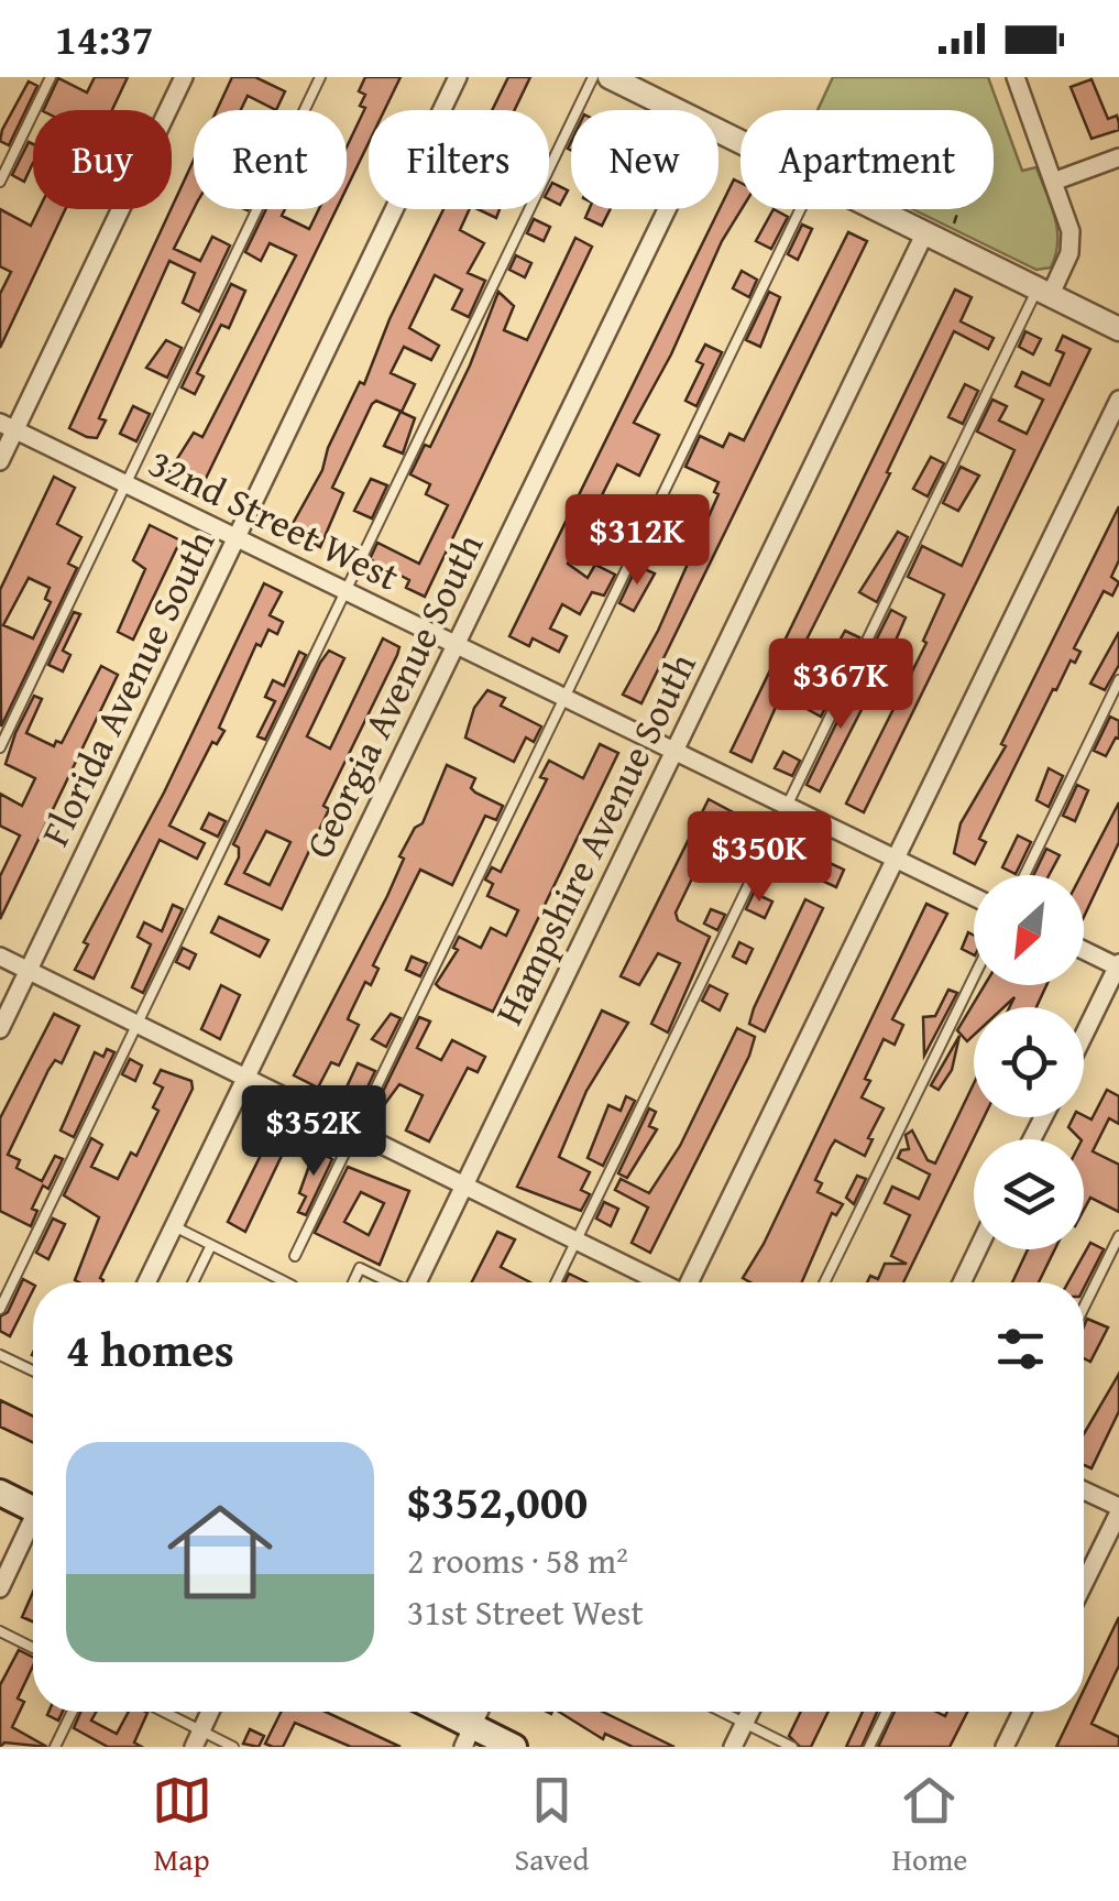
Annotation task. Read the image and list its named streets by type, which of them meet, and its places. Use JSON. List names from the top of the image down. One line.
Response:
{"streets":{"street":["32nd Street West","Florida Avenue South","Georgia Avenue South","Hampshire Avenue South"]},"crossings":[["32nd Street West","Florida Avenue South"],["32nd Street West","Georgia Avenue South"],["32nd Street West","Hampshire Avenue South"]],"north":"bottom left","page":{"status":"14:37","chip":["Buy","Rent","Filters","New","Apartment"],"price":["$312K","$367K","$350K","$352K"],"heading":"4 homes","list":[{"name":"$352,000","note":"2 rooms · 58 m² · 31st Street West"}],"tabs":["Map","Saved","Home"]}}
